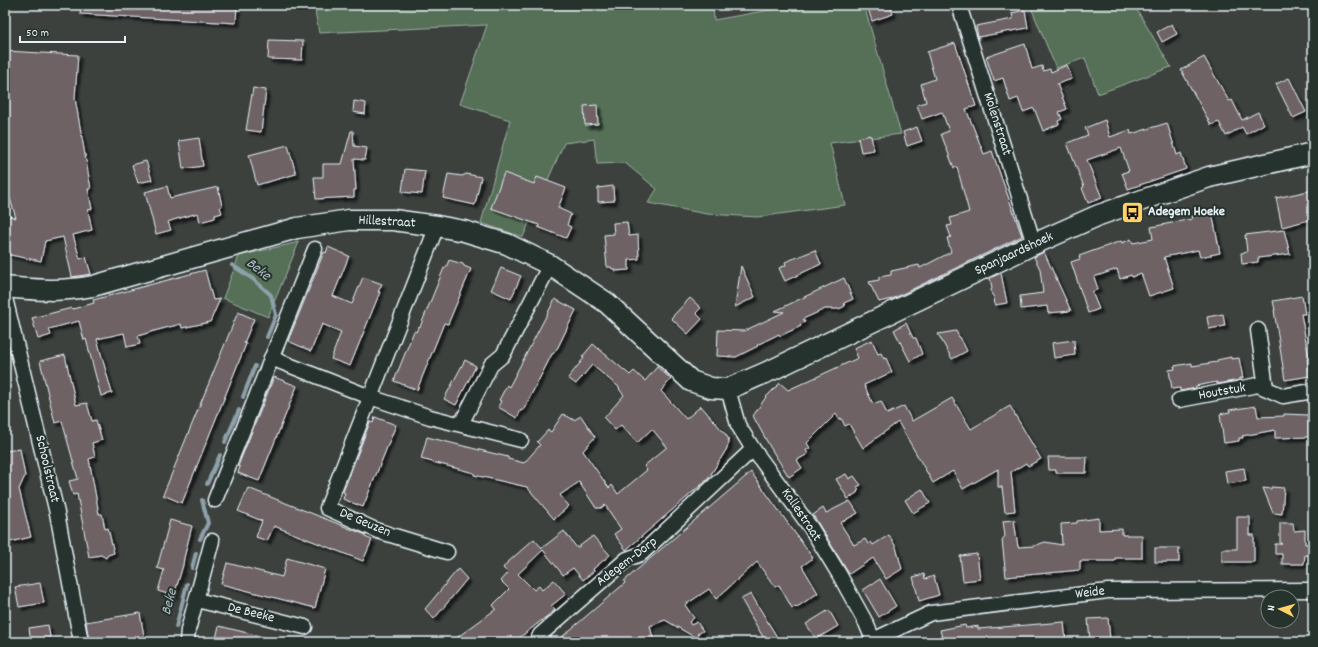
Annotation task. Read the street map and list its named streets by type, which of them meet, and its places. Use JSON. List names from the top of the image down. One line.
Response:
{"streets":{"street":["Molenstraat","Hillestraat","Spanjaardshoek","Houtstuk","Schoolstraat","Kallestraat","De Geuzen","Adegem-Dorp","Weide","De Beeke"]},"crossings":[["Molenstraat","Spanjaardshoek"],["Hillestraat","Spanjaardshoek"],["Hillestraat","Kallestraat"],["Hillestraat","De Geuzen"],["Spanjaardshoek","Kallestraat"],["Kallestraat","Adegem-Dorp"],["Kallestraat","Weide"]],"water":["Beke"],"places":{"bus stop":["Adegem Hoeke"]},"scale_bar":"50 m","north":"left"}
